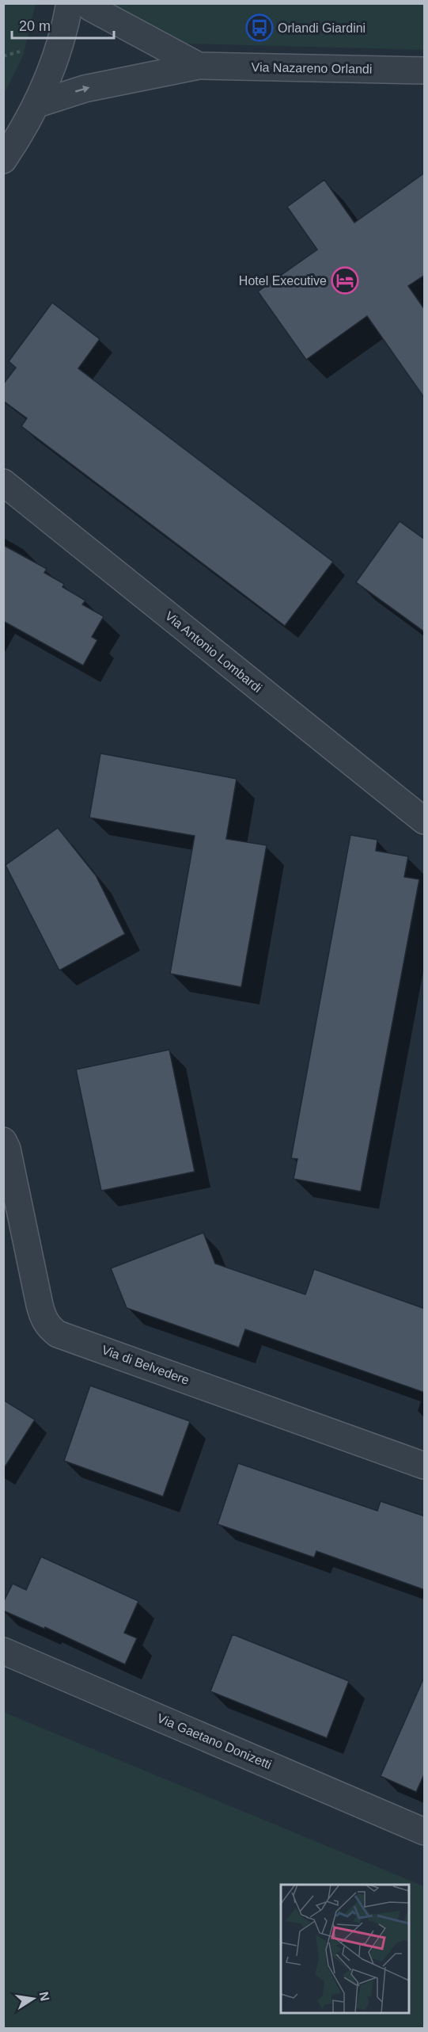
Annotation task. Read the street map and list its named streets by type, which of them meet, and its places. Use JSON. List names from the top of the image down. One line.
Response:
{"streets":{"street":["Via Nazareno Orlandi","Via Antonio Lombardi","Via di Belvedere","Via Gaetano Donizetti"]},"places":{"bus stop":["Orlandi Giardini"],"hotel":["Hotel Executive"]},"scale_bar":"20 m","north":"right"}
